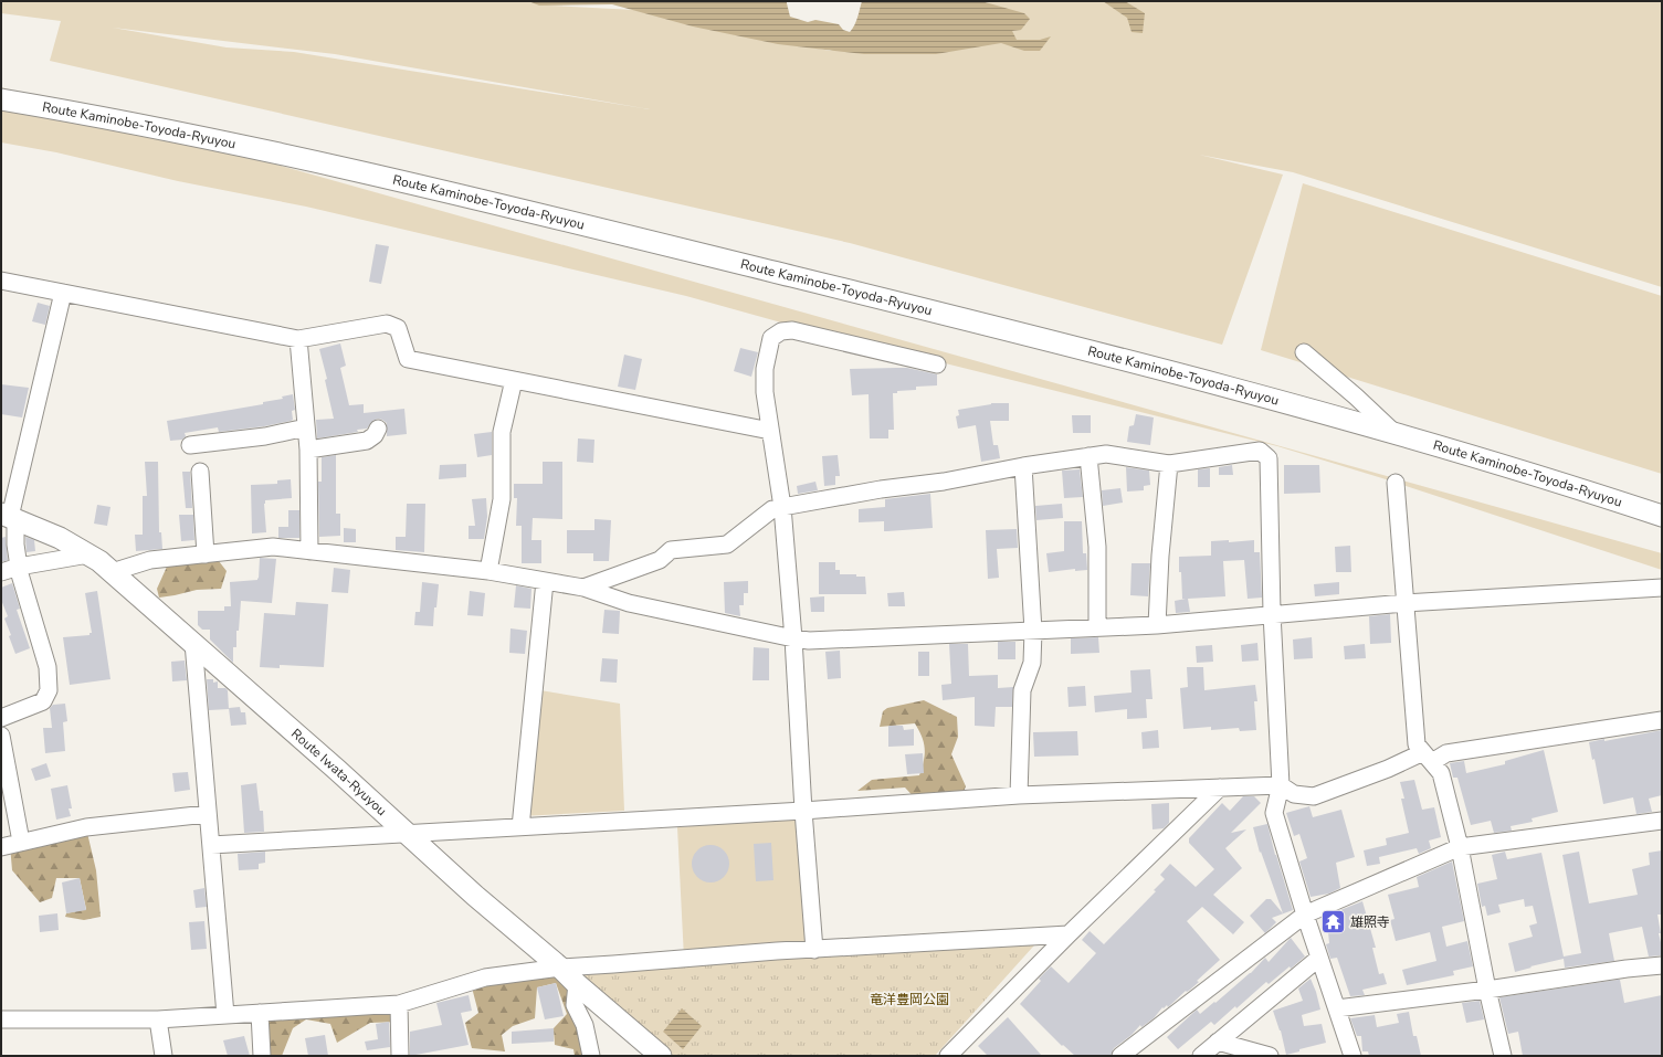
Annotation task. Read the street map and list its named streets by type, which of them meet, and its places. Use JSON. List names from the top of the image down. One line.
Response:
{"streets":{"main road":["Route Kaminobe-Toyoda-Ryuyou","Route Iwata-Ryuyou"]},"parks":["竜洋豊岡公園"],"places":{"temple":["雄照寺"]}}
